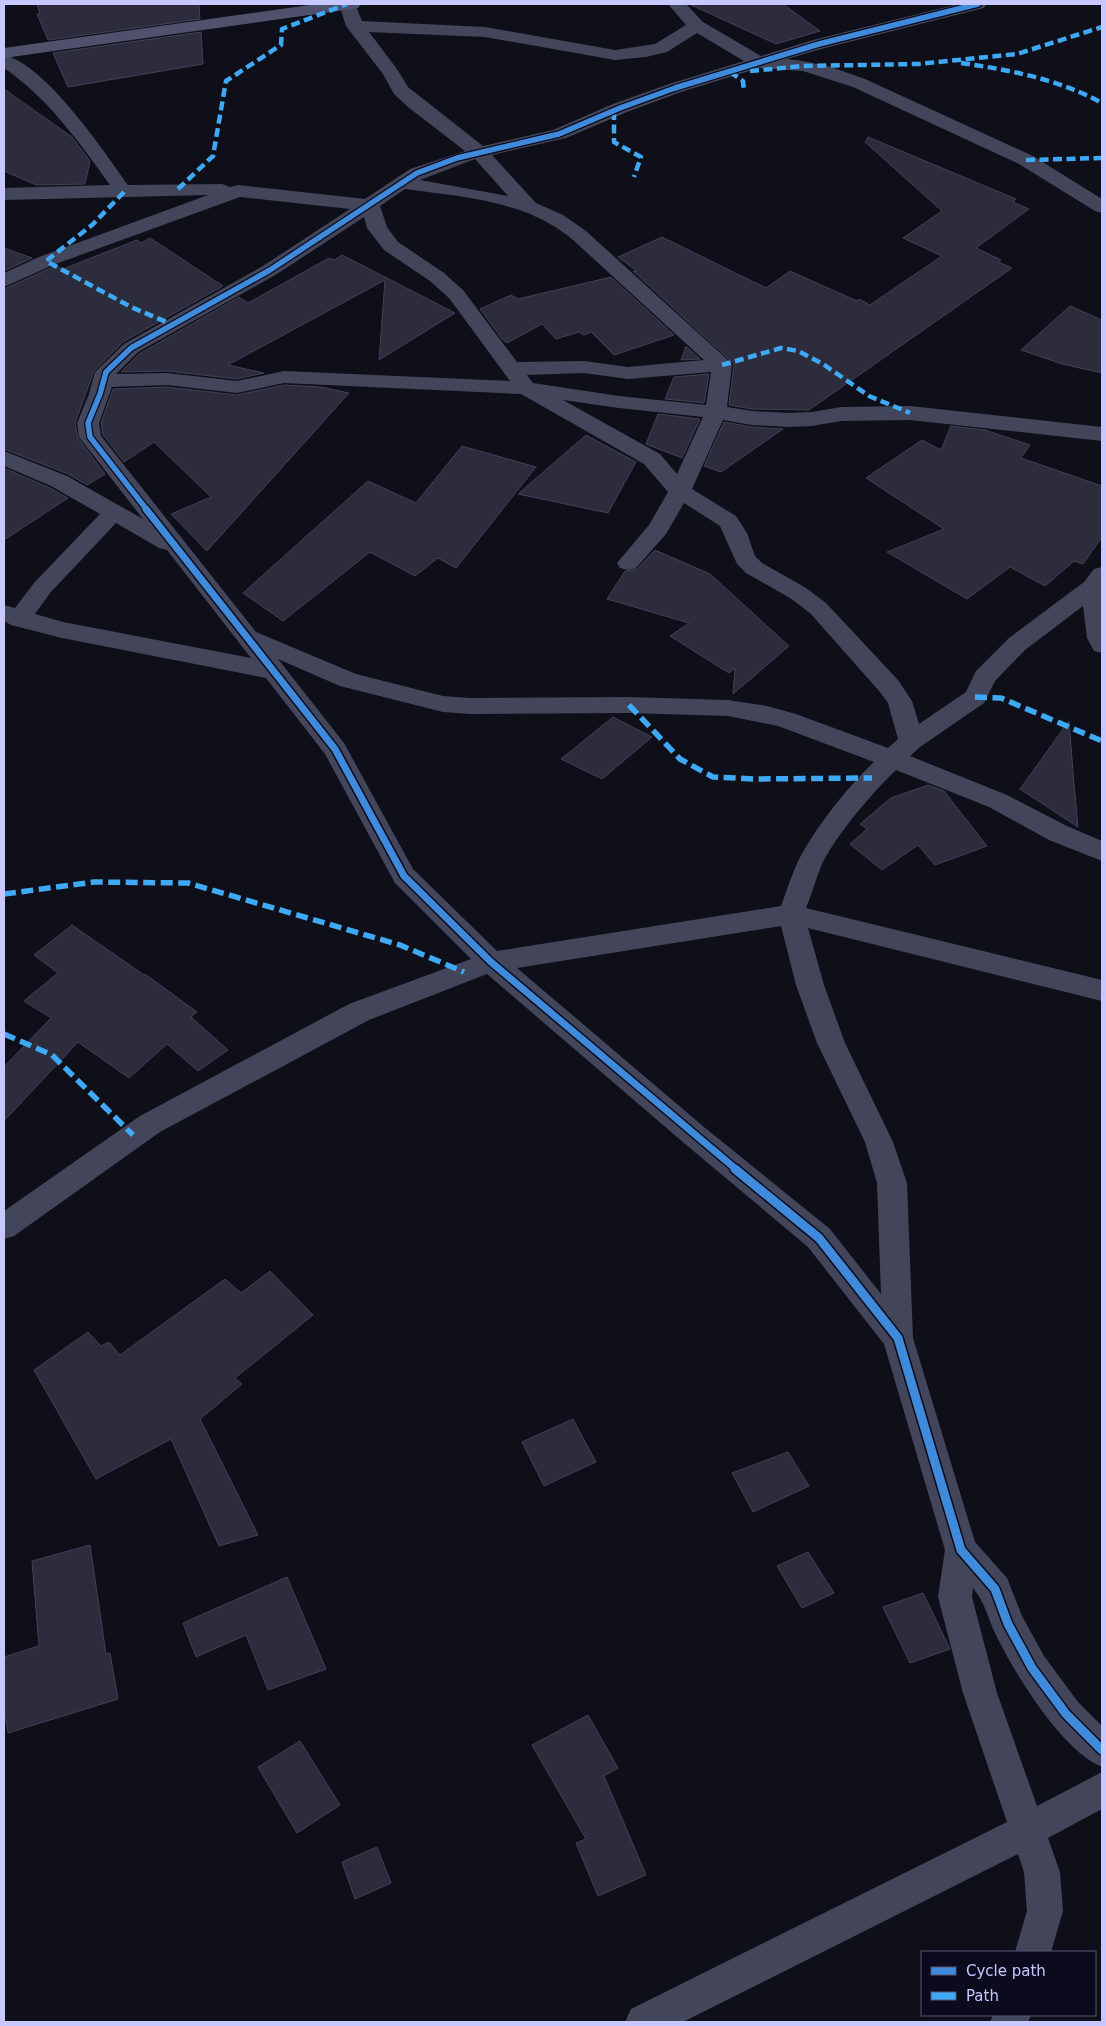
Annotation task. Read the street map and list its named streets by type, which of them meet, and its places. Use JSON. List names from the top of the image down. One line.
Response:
{"legend":["Cycle path","Path"]}
